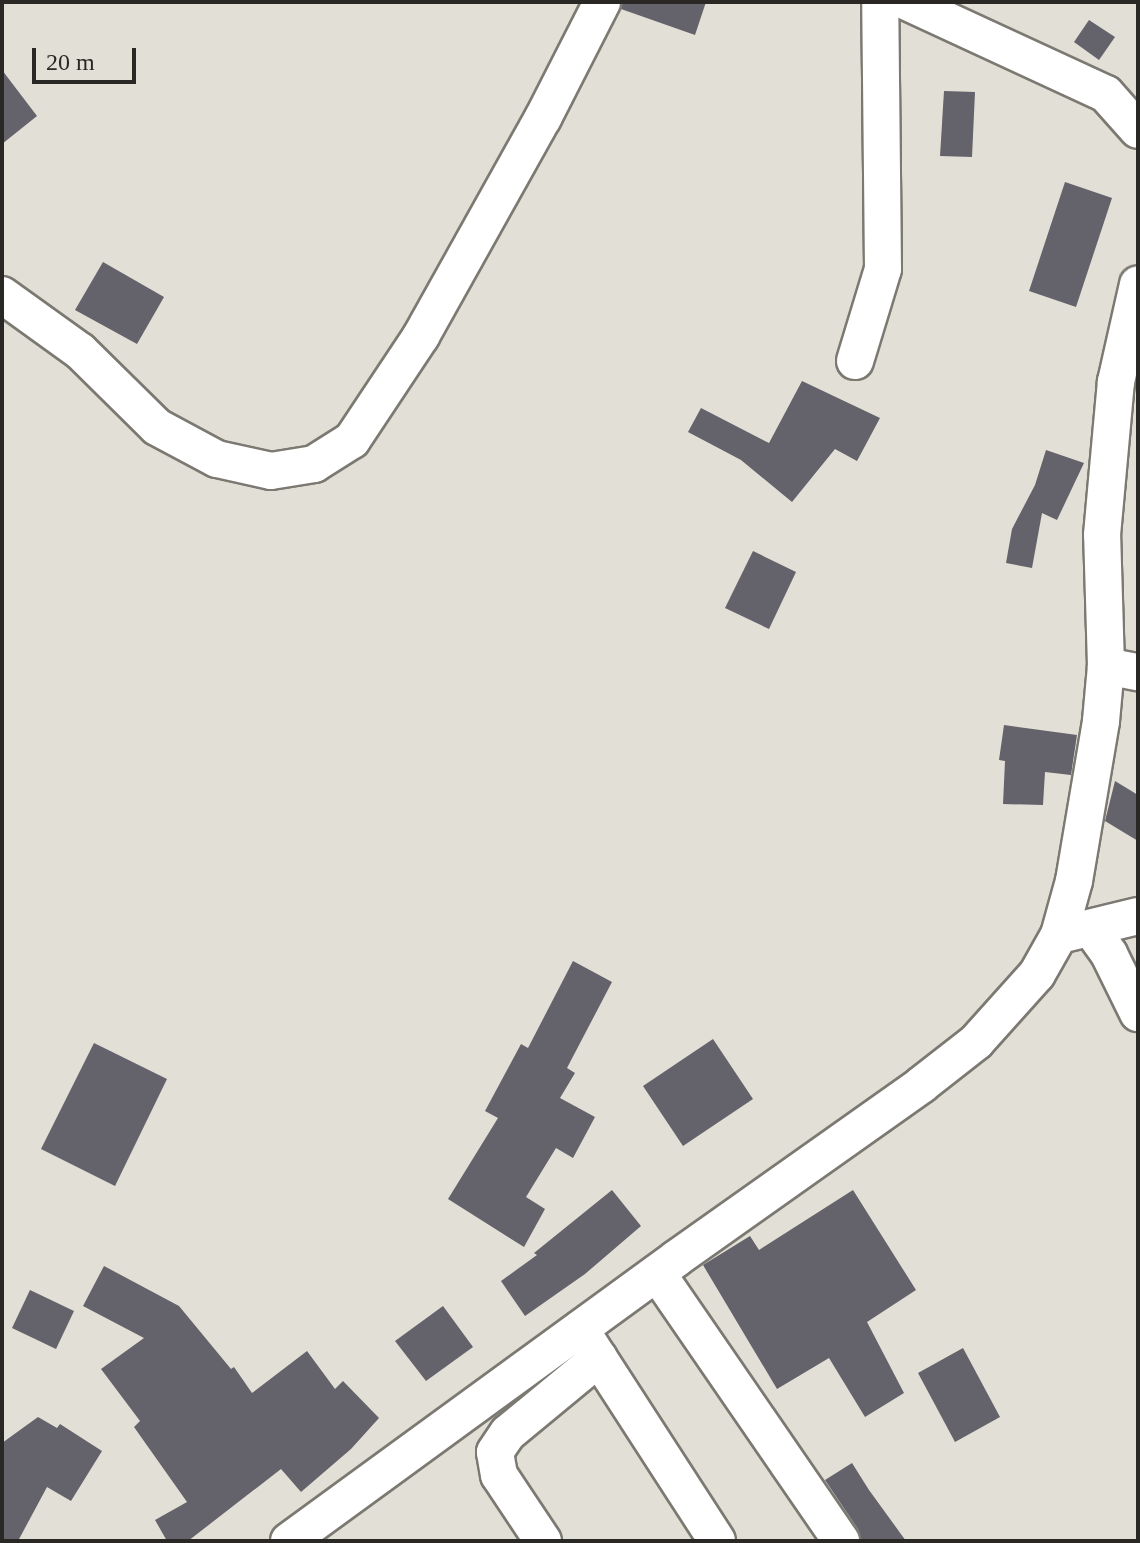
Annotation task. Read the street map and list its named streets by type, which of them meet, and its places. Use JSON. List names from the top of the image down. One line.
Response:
{"scale_bar":"20 m"}
